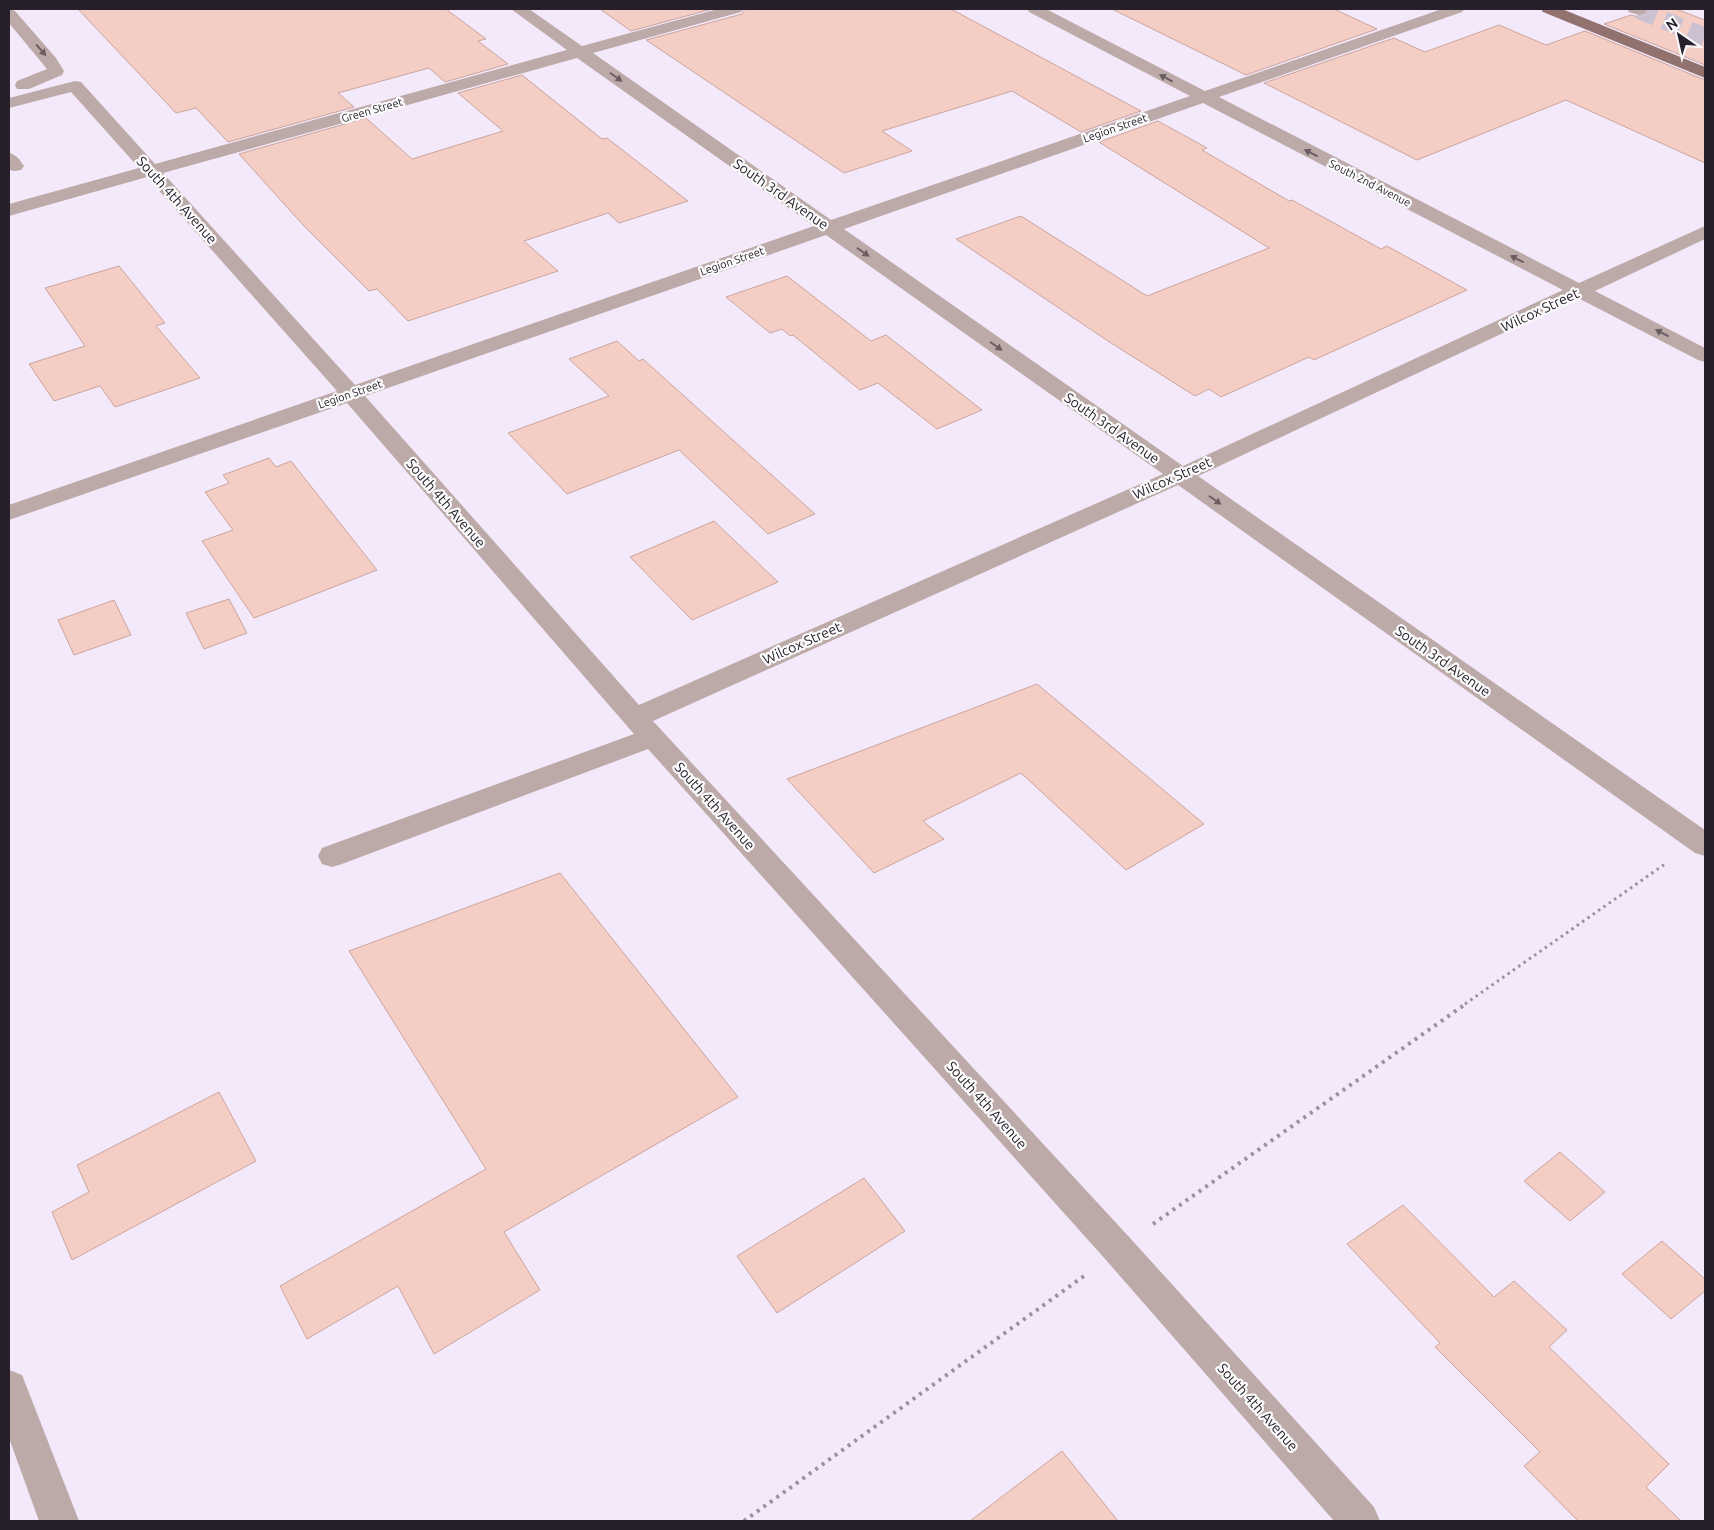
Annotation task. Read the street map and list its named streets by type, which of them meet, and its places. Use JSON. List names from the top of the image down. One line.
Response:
{"streets":{"street":["Green Street","Legion Street","South 2nd Avenue","South 3rd Avenue","South 4th Avenue","Wilcox Street"]},"crossings":[["Green Street","South 3rd Avenue"],["Green Street","South 4th Avenue"],["Legion Street","South 2nd Avenue"],["Legion Street","South 3rd Avenue"],["Legion Street","South 4th Avenue"],["South 2nd Avenue","Wilcox Street"],["South 3rd Avenue","Wilcox Street"],["South 4th Avenue","Wilcox Street"]],"one_way":["South 2nd Avenue","South 3rd Avenue"],"north":"top left"}
